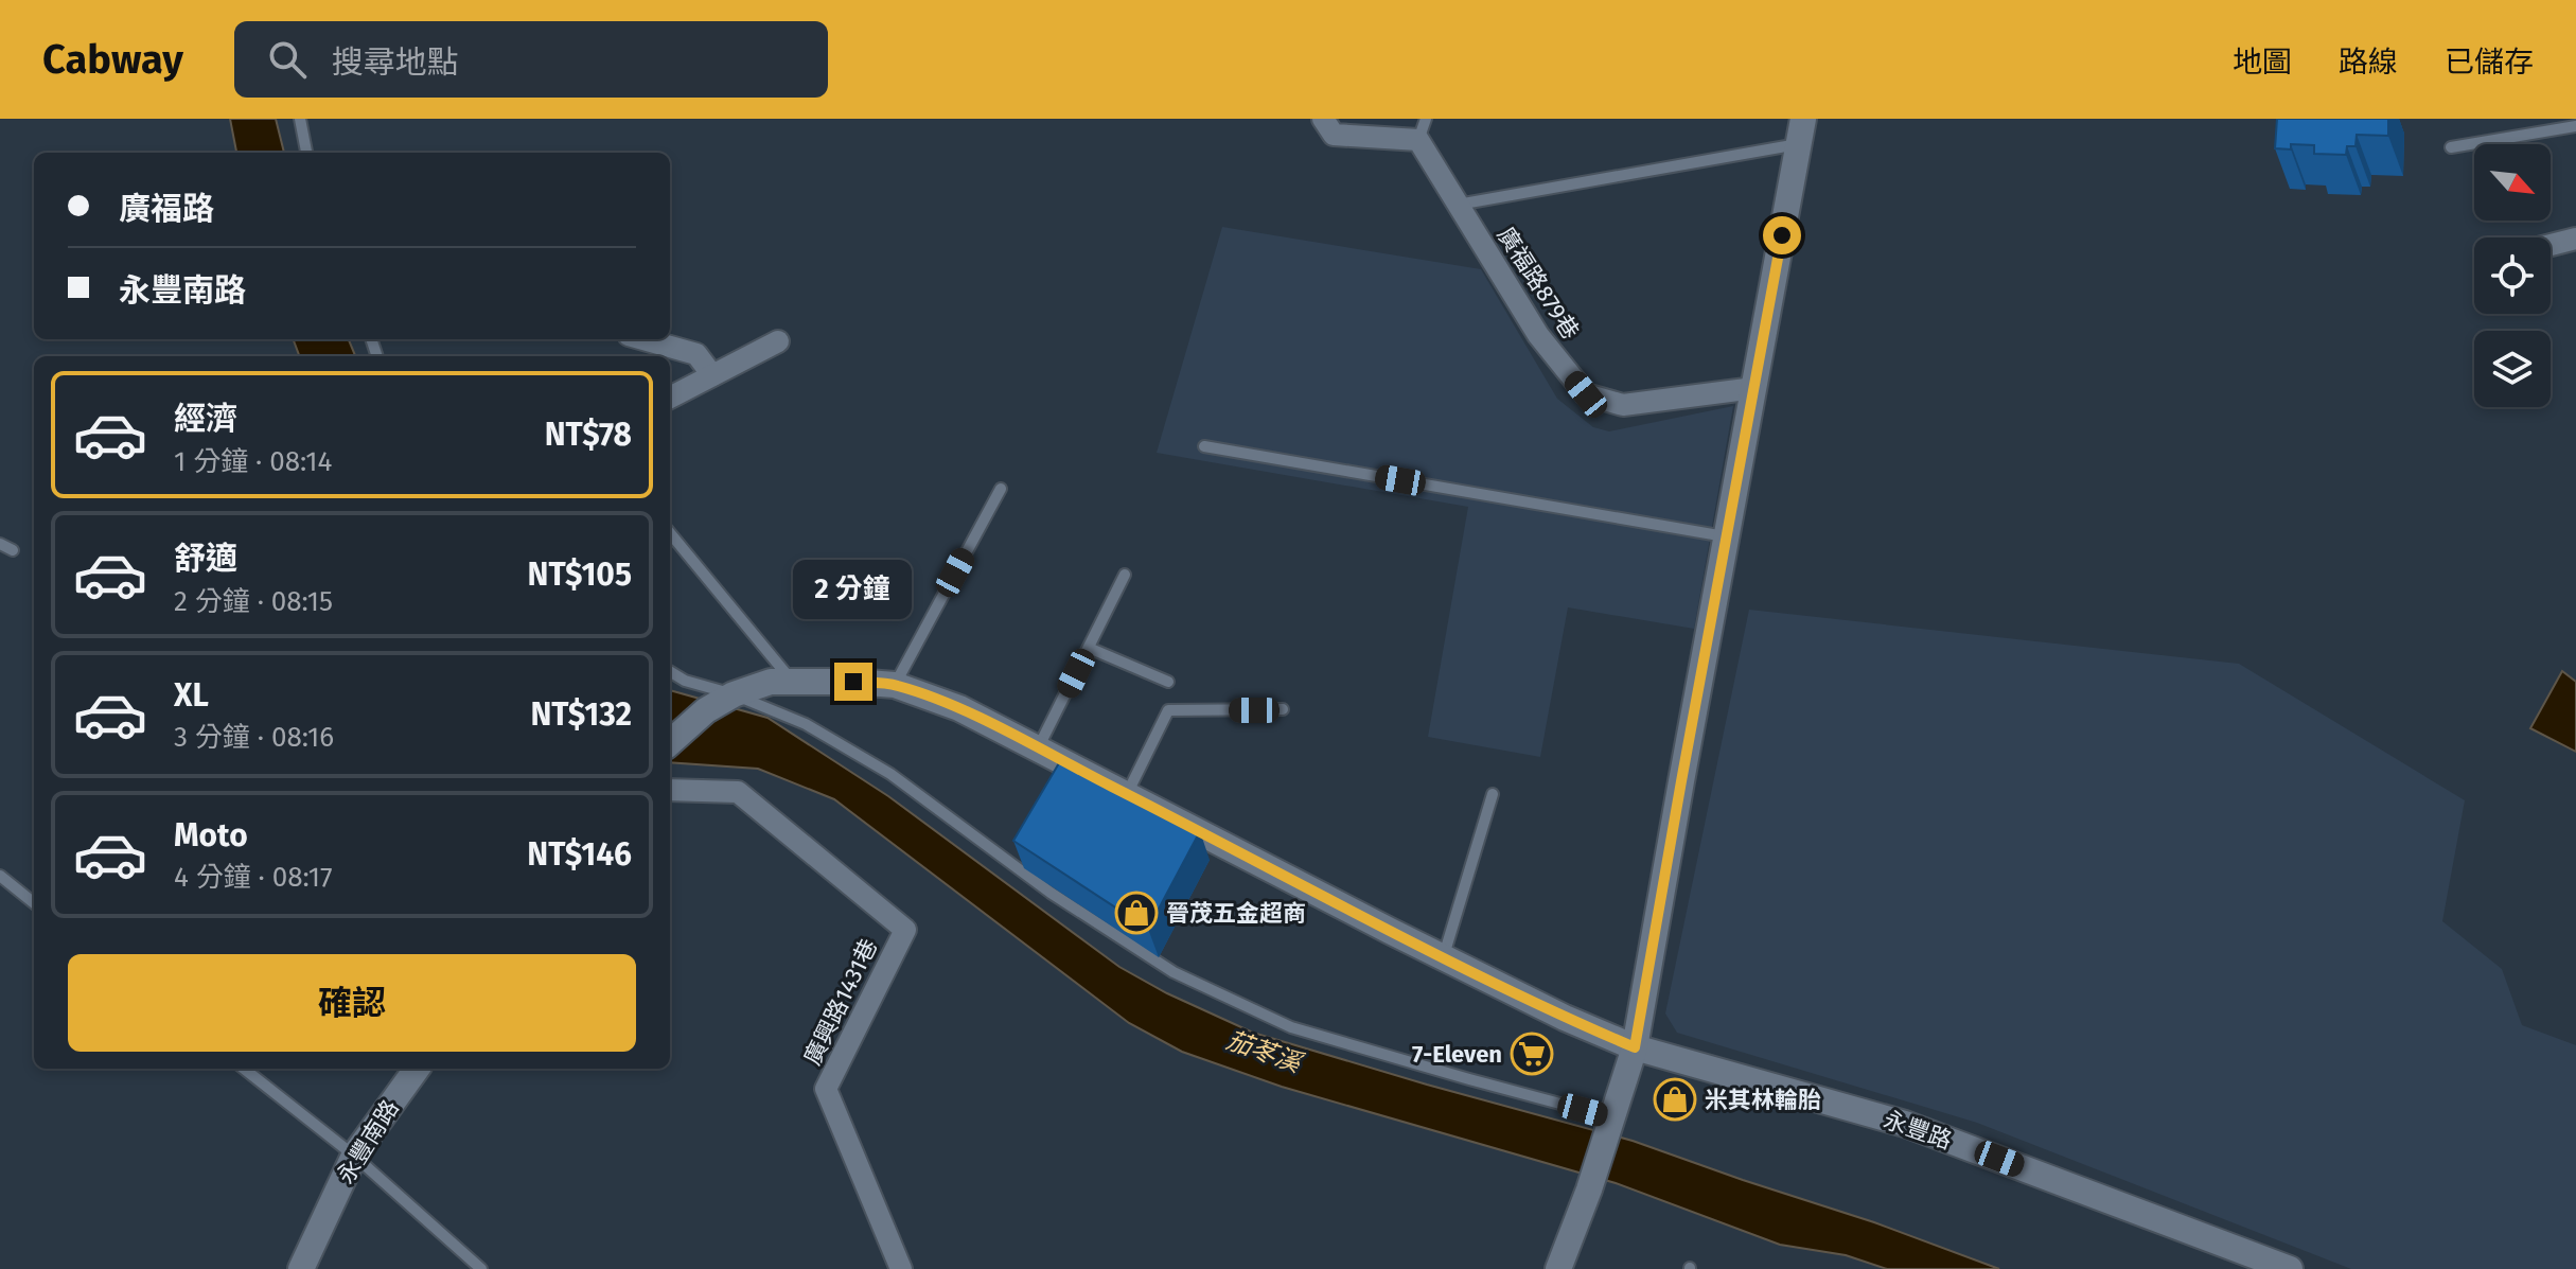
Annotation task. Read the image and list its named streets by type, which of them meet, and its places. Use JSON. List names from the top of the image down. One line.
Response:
{"streets":{"street":["廣福路879巷","廣興路1431巷","永豐路","永豐南路"]},"water":["茄苳溪"],"places":{"shop":["晉茂五金超商","米其林輪胎"],"supermarket":["7-Eleven"]},"north":"bottom right","page":{"header":"Cabway","search":"搜尋地點","nav":["地圖","路線","已儲存"],"banner":["廣福路","永豐南路"],"list":[{"name":"經濟","note":"1 分鐘 · 08:14","value":"NT$78"},{"name":"舒適","note":"2 分鐘 · 08:15","value":"NT$105"},{"name":"XL","note":"3 分鐘 · 08:16","value":"NT$132"},{"name":"Moto","note":"4 分鐘 · 08:17","value":"NT$146"}],"bubble":"2 分鐘","buttons":"確認"}}
